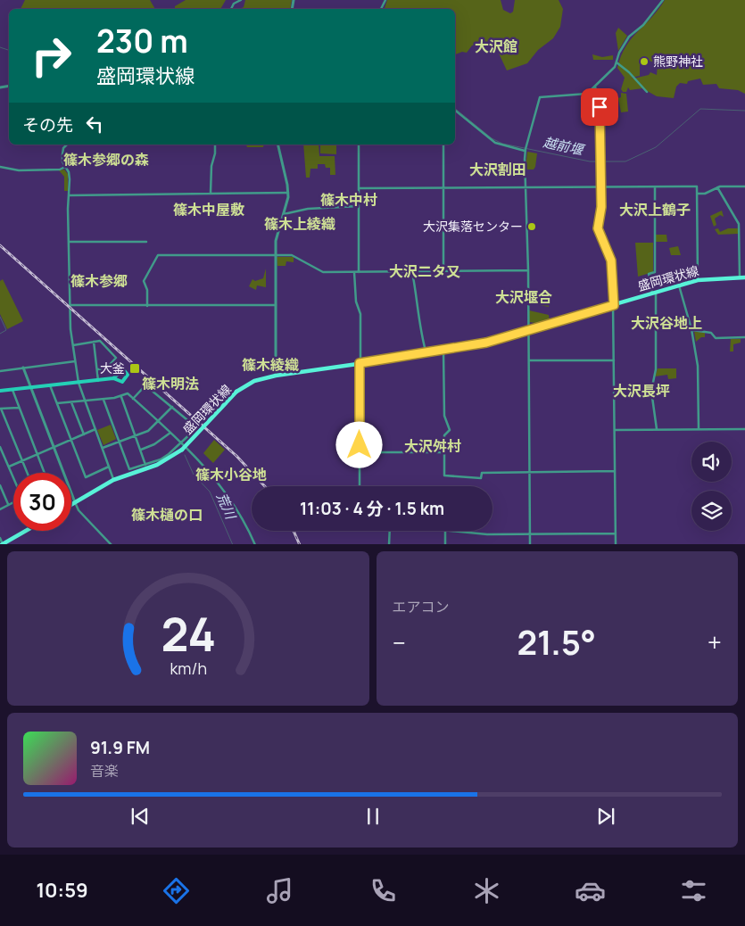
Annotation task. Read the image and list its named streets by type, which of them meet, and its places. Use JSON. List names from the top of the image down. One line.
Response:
{"streets":{"main road":["盛岡環状線"]},"districts":["大沢館","篠木参郷の森","大沢割田","篠木中村","篠木中屋敷","大沢上鶴子","篠木上綾織","大沢二タ又","篠木参郷","大沢堰合","大沢谷地上","篠木綾織","篠木明法","大沢長坪","大沢舛村","篠木小谷地","篠木樋の口"],"water":["越前堰","荒川"],"places":{"other":["熊野神社","大沢集落センター"],"transit":["大釜"]},"page":{"turn":["230 m","盛岡環状線"],"then":"その先","limit":"30","trip":"11:03 · 4 分 · 1.5 km","tile":"エアコン","heat":["−","21.5°","+"],"song":["91.9 FM","音楽"],"tabs":"10:59","gauge":["24","km/h"]}}
